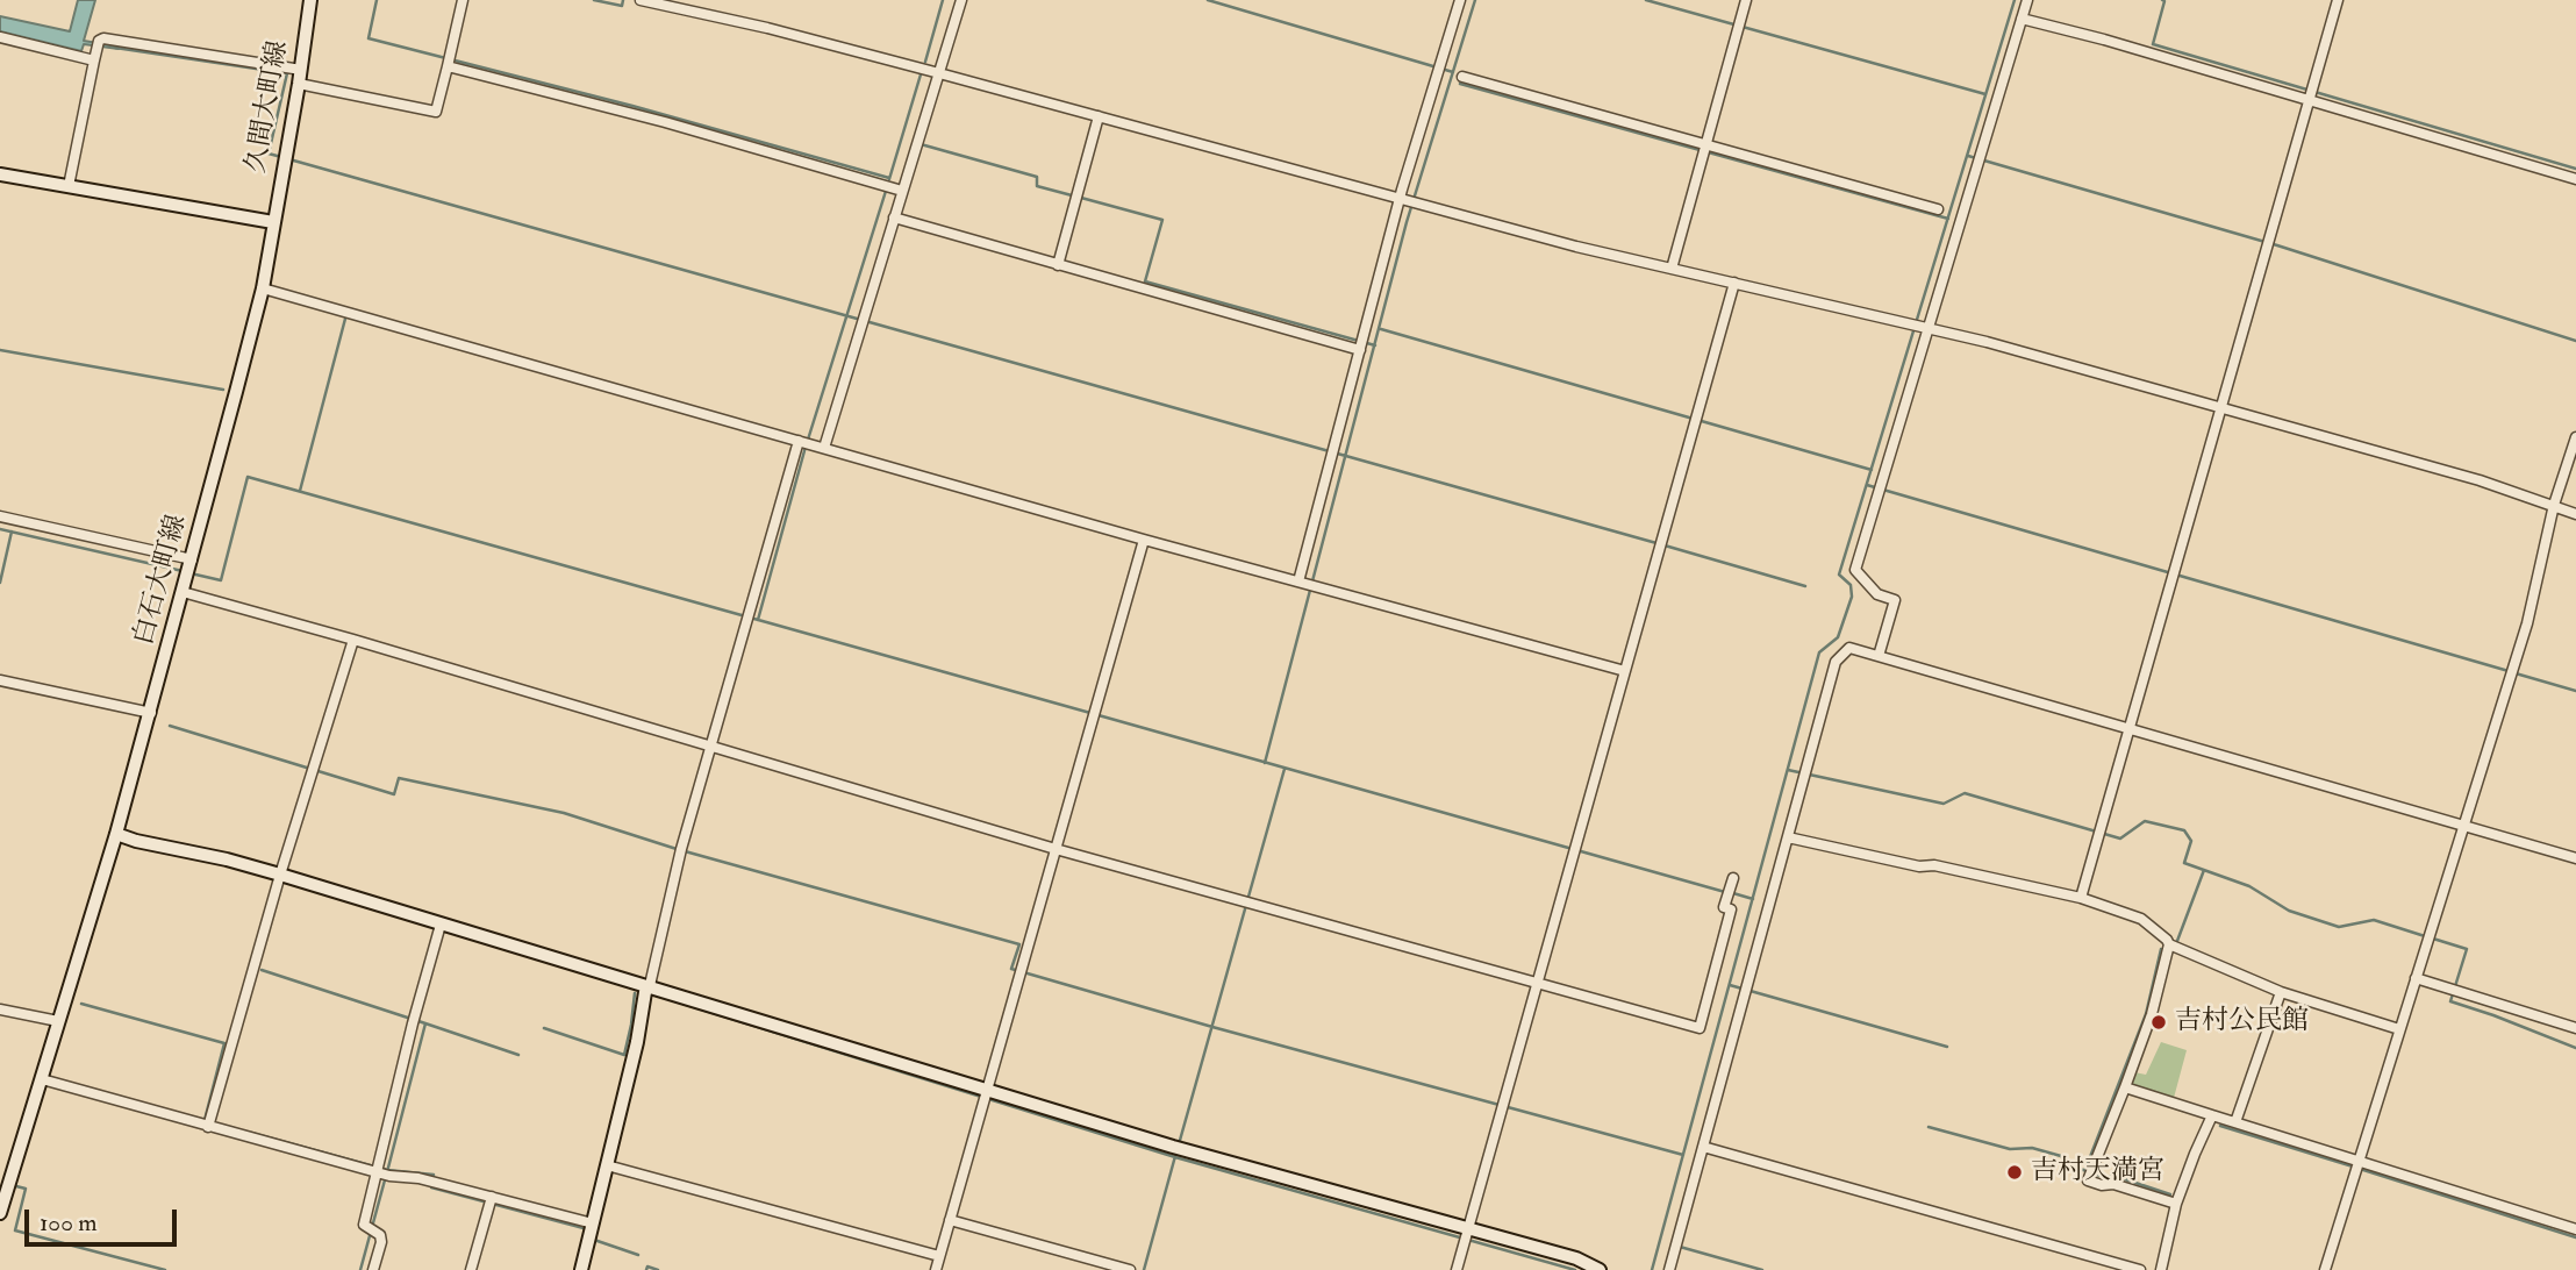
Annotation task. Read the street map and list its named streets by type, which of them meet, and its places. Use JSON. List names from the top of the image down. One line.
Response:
{"streets":{"street":["久間大町線","白石大町線"]},"crossings":[["久間大町線","白石大町線"]],"places":["吉村公民館","吉村天満宮"],"scale_bar":"100 m"}
